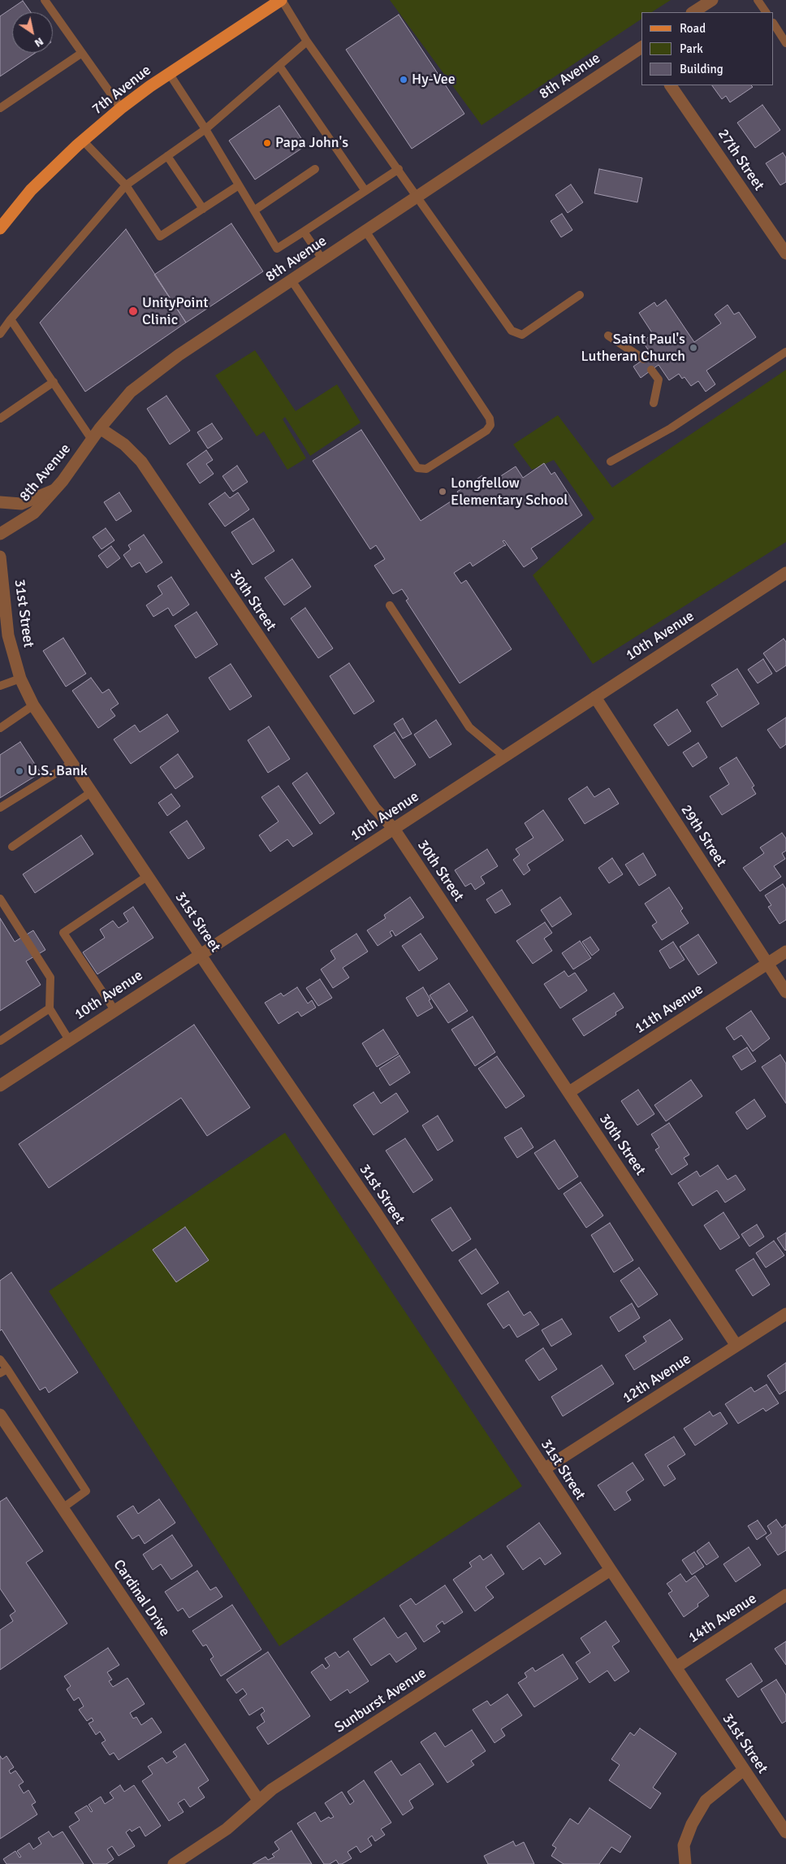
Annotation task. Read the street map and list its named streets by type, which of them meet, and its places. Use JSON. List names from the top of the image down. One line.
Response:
{"streets":{"main road":["7th Avenue"],"street":["8th Avenue","27th Street","30th Street","31st Street","10th Avenue","29th Street","11th Avenue","12th Avenue","Cardinal Drive","14th Avenue","Sunburst Avenue"]},"crossings":[["8th Avenue","30th Street"],["30th Street","10th Avenue"],["30th Street","11th Avenue"],["30th Street","12th Avenue"],["31st Street","10th Avenue"],["31st Street","12th Avenue"],["31st Street","14th Avenue"],["31st Street","Sunburst Avenue"],["10th Avenue","29th Street"],["29th Street","11th Avenue"],["Cardinal Drive","Sunburst Avenue"]],"places":["Hy-Vee","Papa John's","UnityPoint Clinic","Saint Paul's Lutheran Church","Longfellow Elementary School","U.S. Bank"],"legend":["Road","Park","Building"],"north":"bottom right"}
